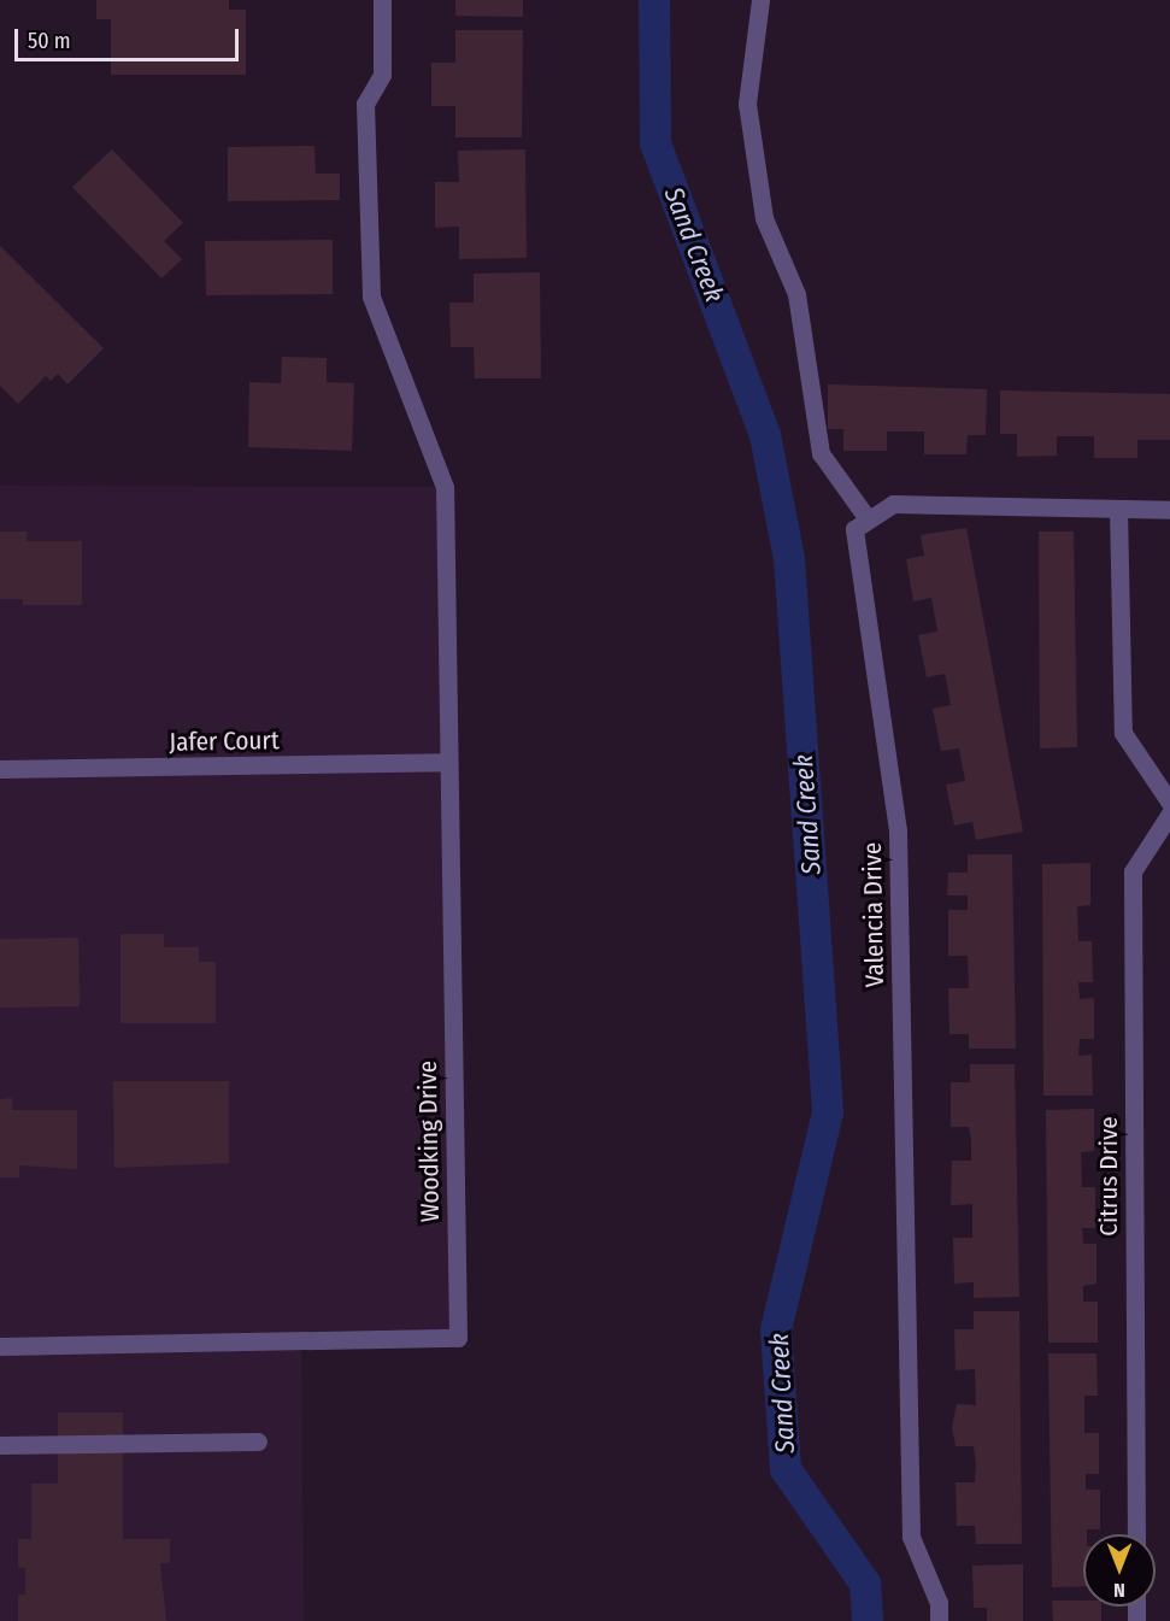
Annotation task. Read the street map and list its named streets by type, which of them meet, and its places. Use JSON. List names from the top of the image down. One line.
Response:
{"streets":{"street":["Jafer Court","Valencia Drive","Woodking Drive","Citrus Drive"]},"crossings":[["Jafer Court","Woodking Drive"]],"water":["Sand Creek"],"scale_bar":"50 m","north":"bottom"}
